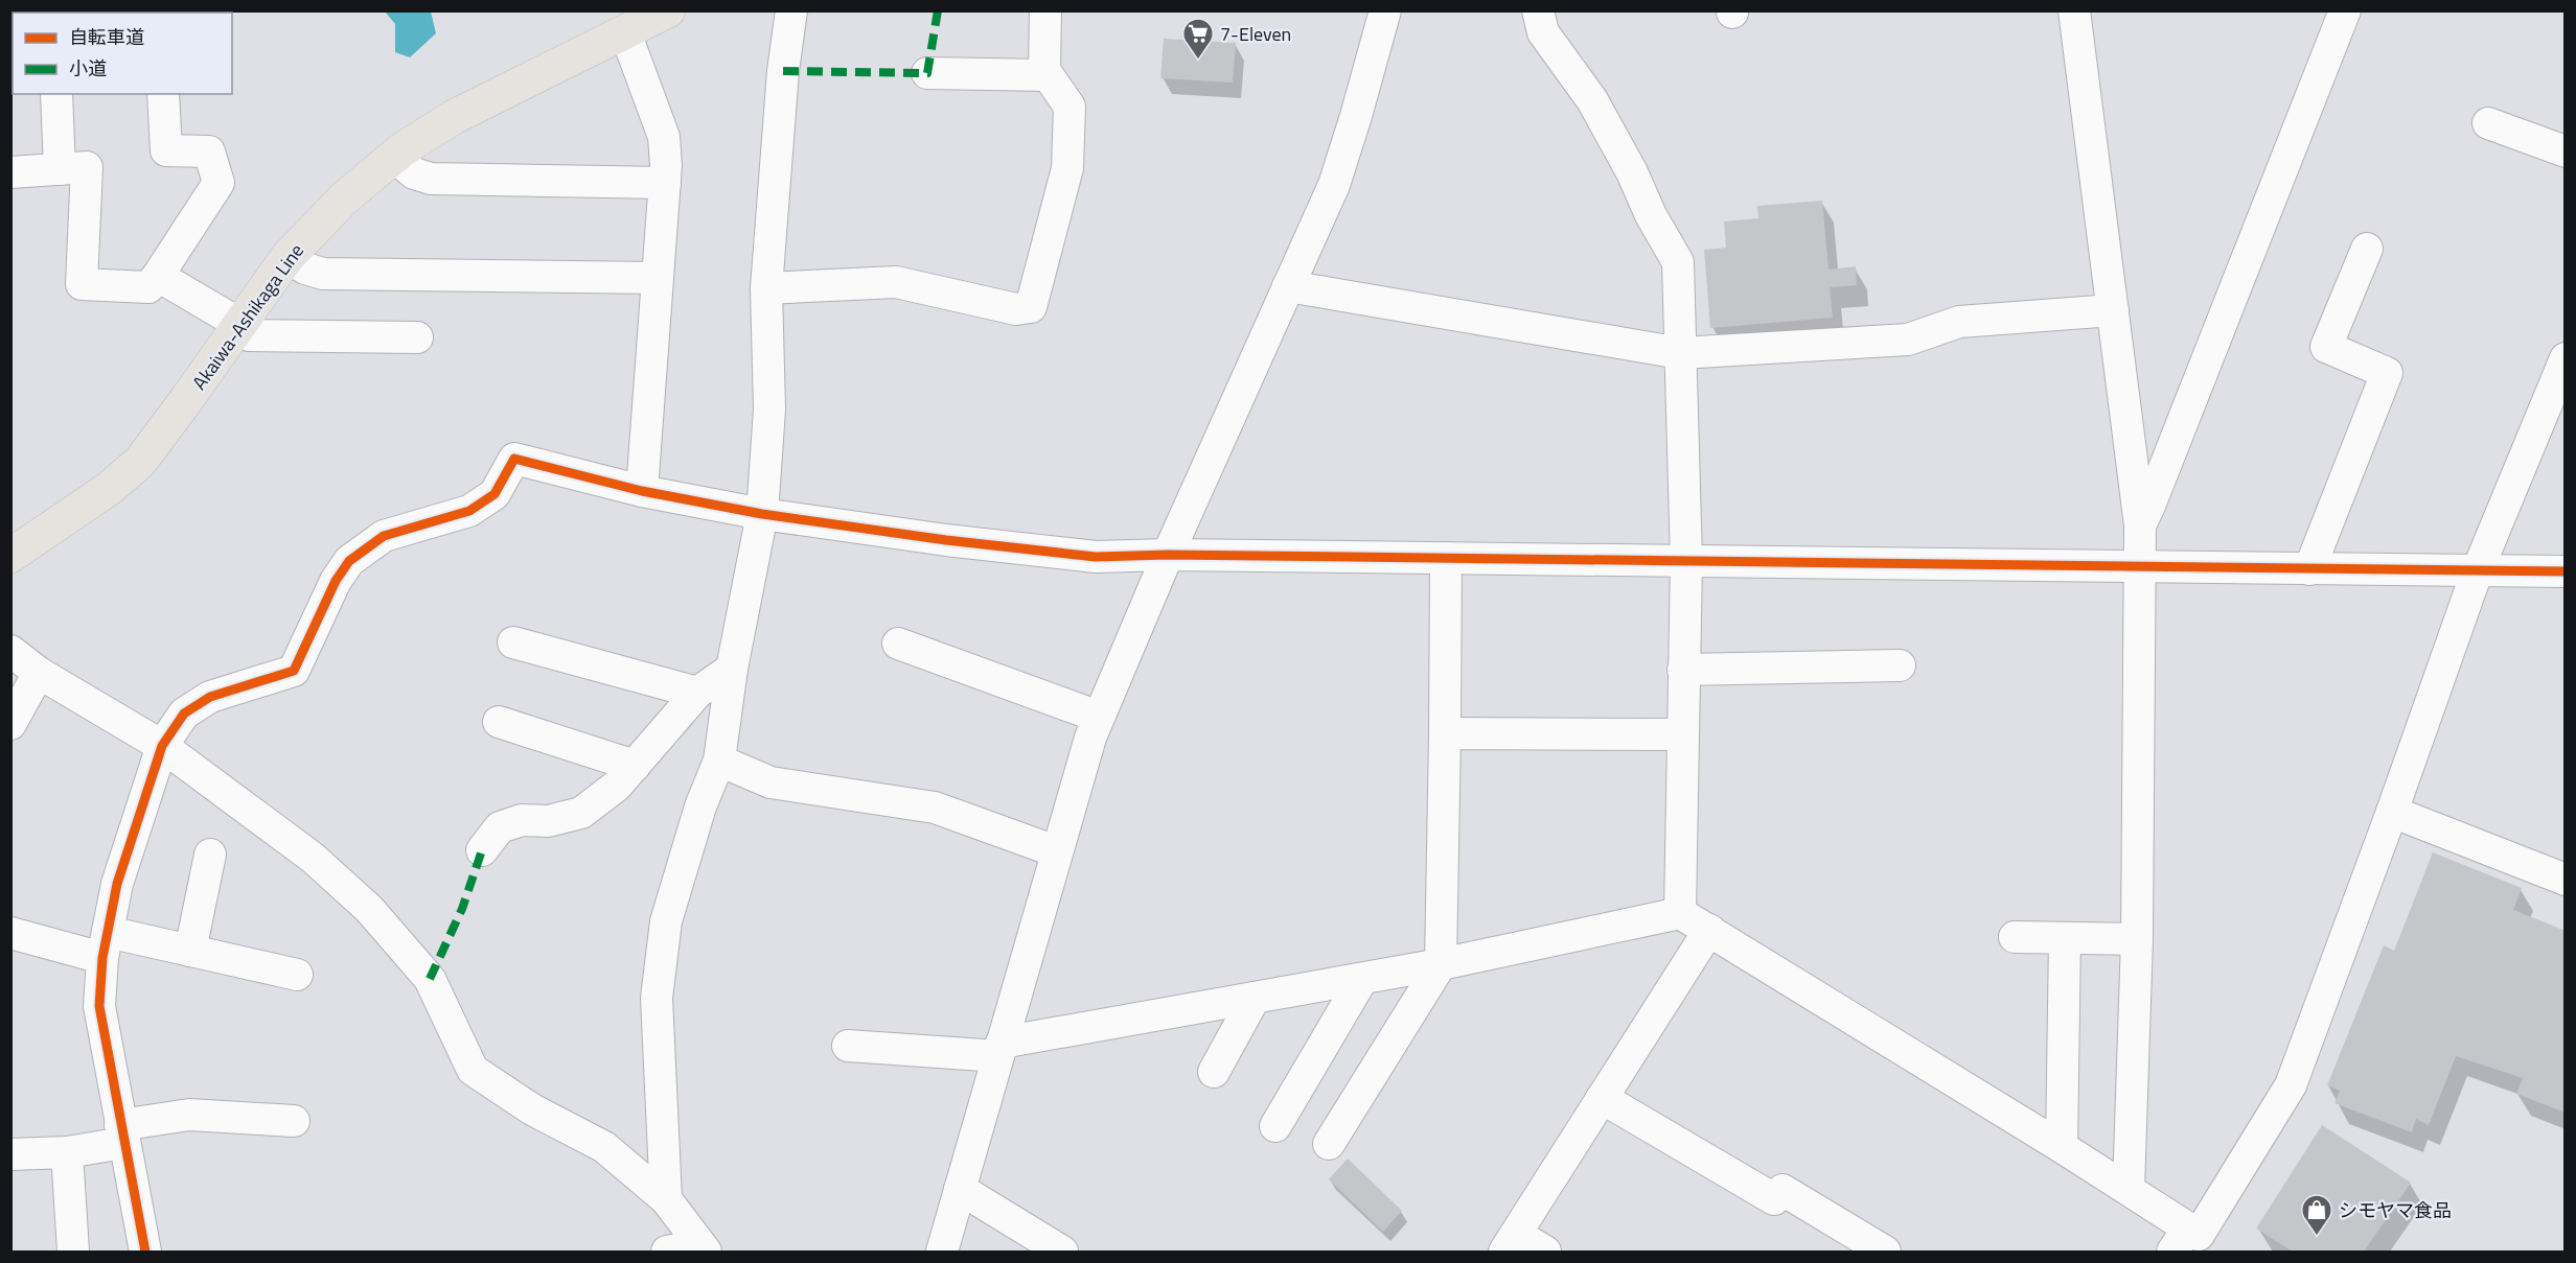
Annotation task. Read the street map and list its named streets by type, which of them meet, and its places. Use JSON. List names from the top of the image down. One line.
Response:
{"streets":{"main road":["Akaiwa-Ashikaga Line"]},"places":{"supermarket":["7-Eleven"],"shop":["シモヤマ食品"]},"legend":["自転車道","小道"]}
